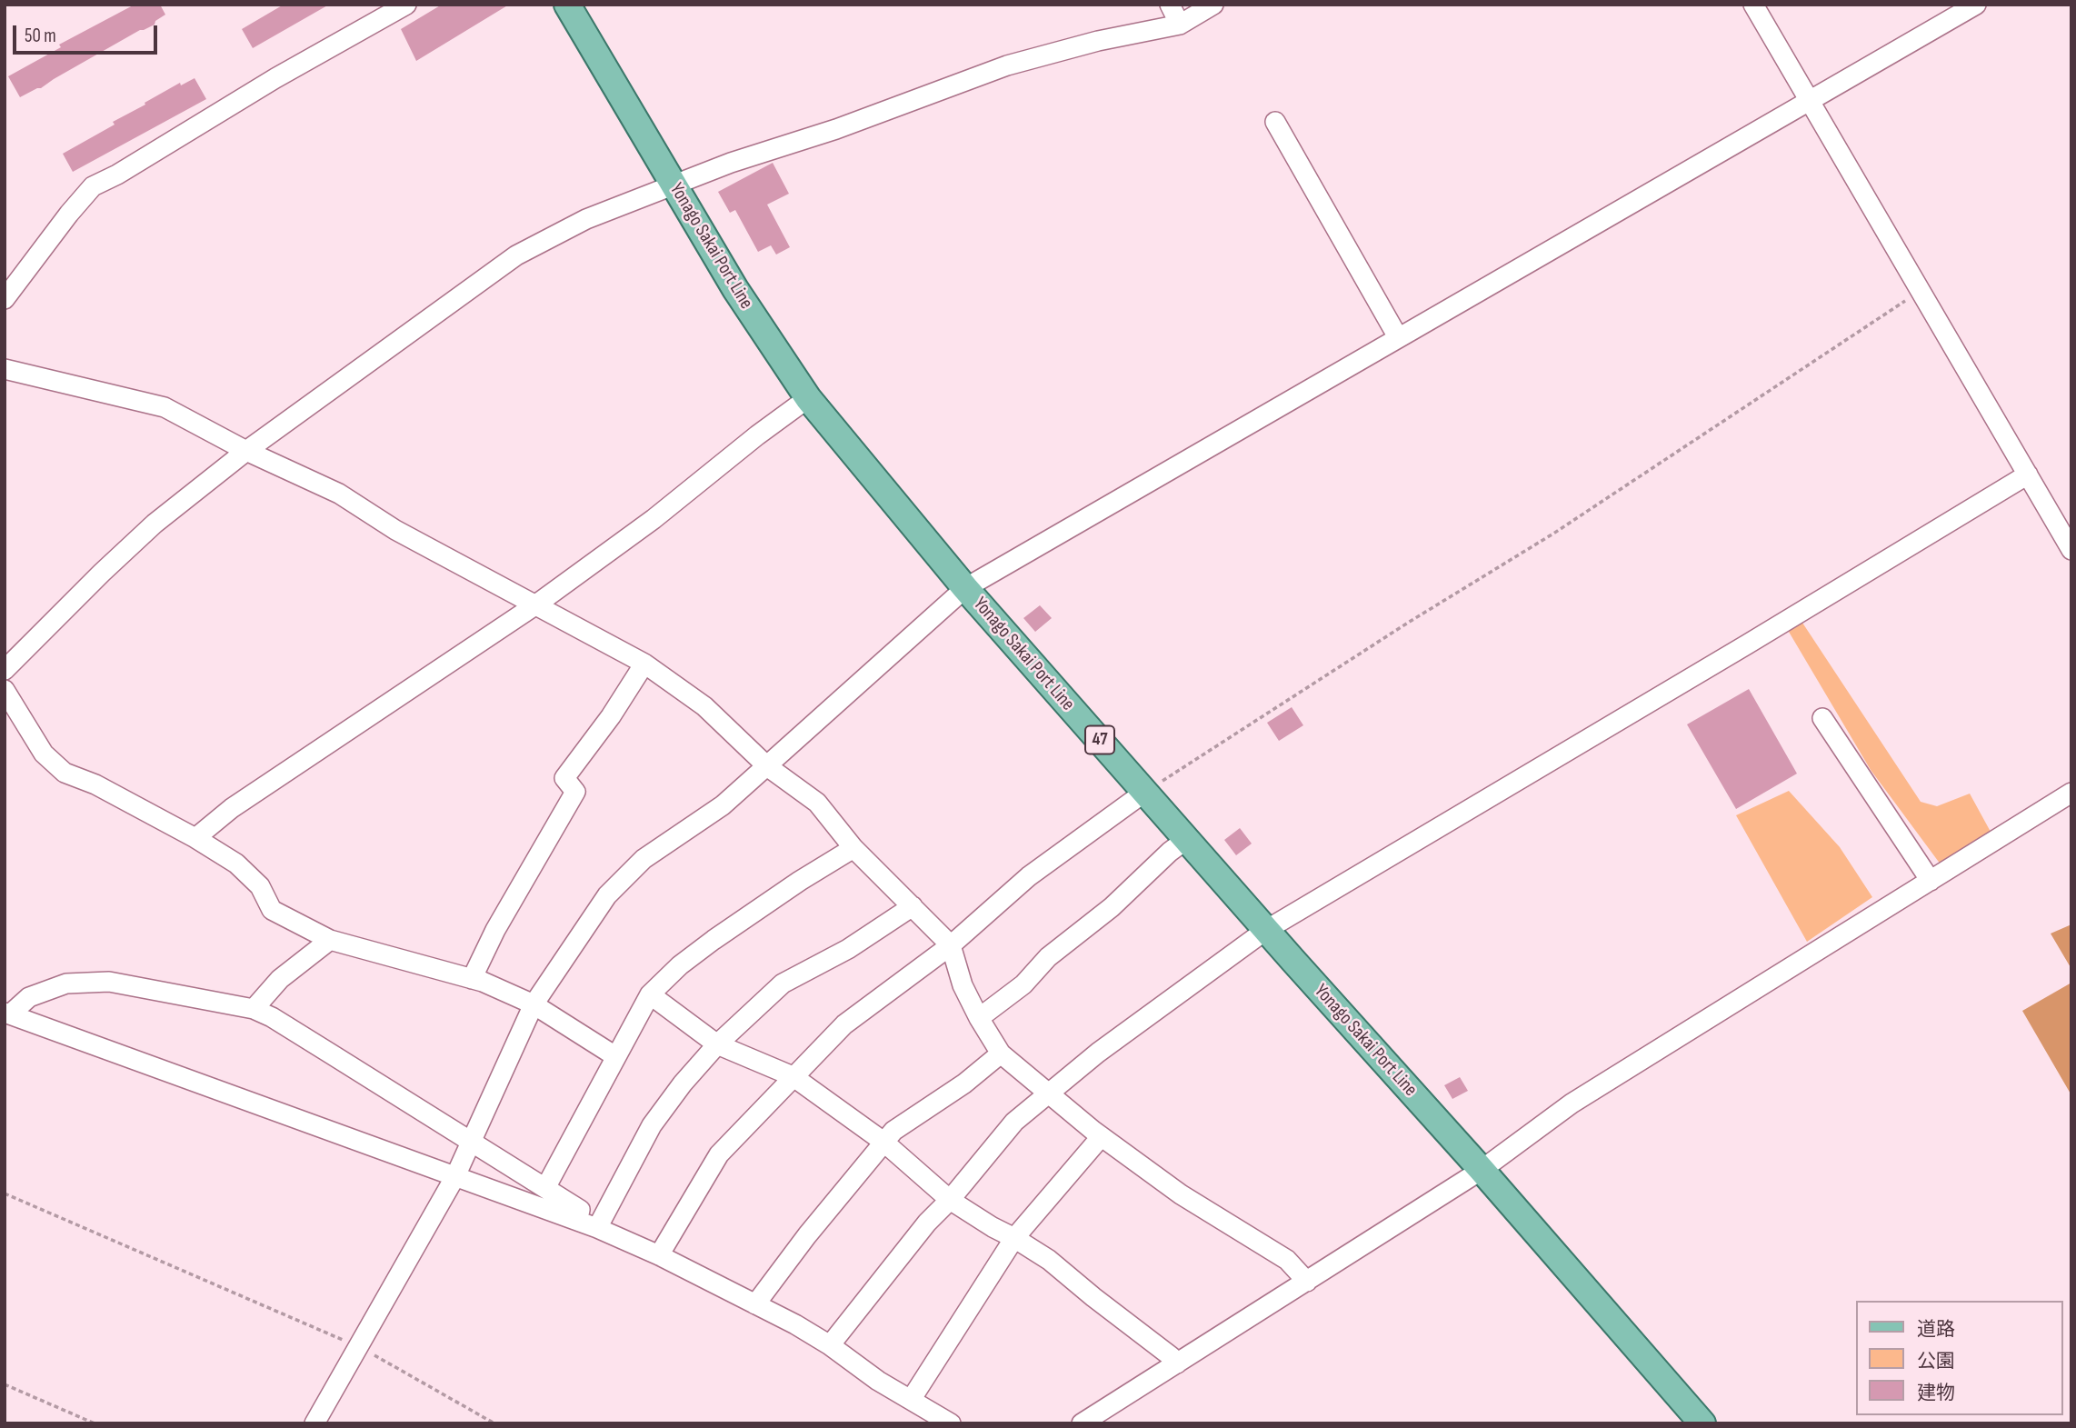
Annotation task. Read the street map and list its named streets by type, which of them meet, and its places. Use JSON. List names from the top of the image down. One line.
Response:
{"streets":{"main road":["Yonago Sakai Port Line","47"]},"legend":["道路","公園","建物"],"scale_bar":"50 m"}
